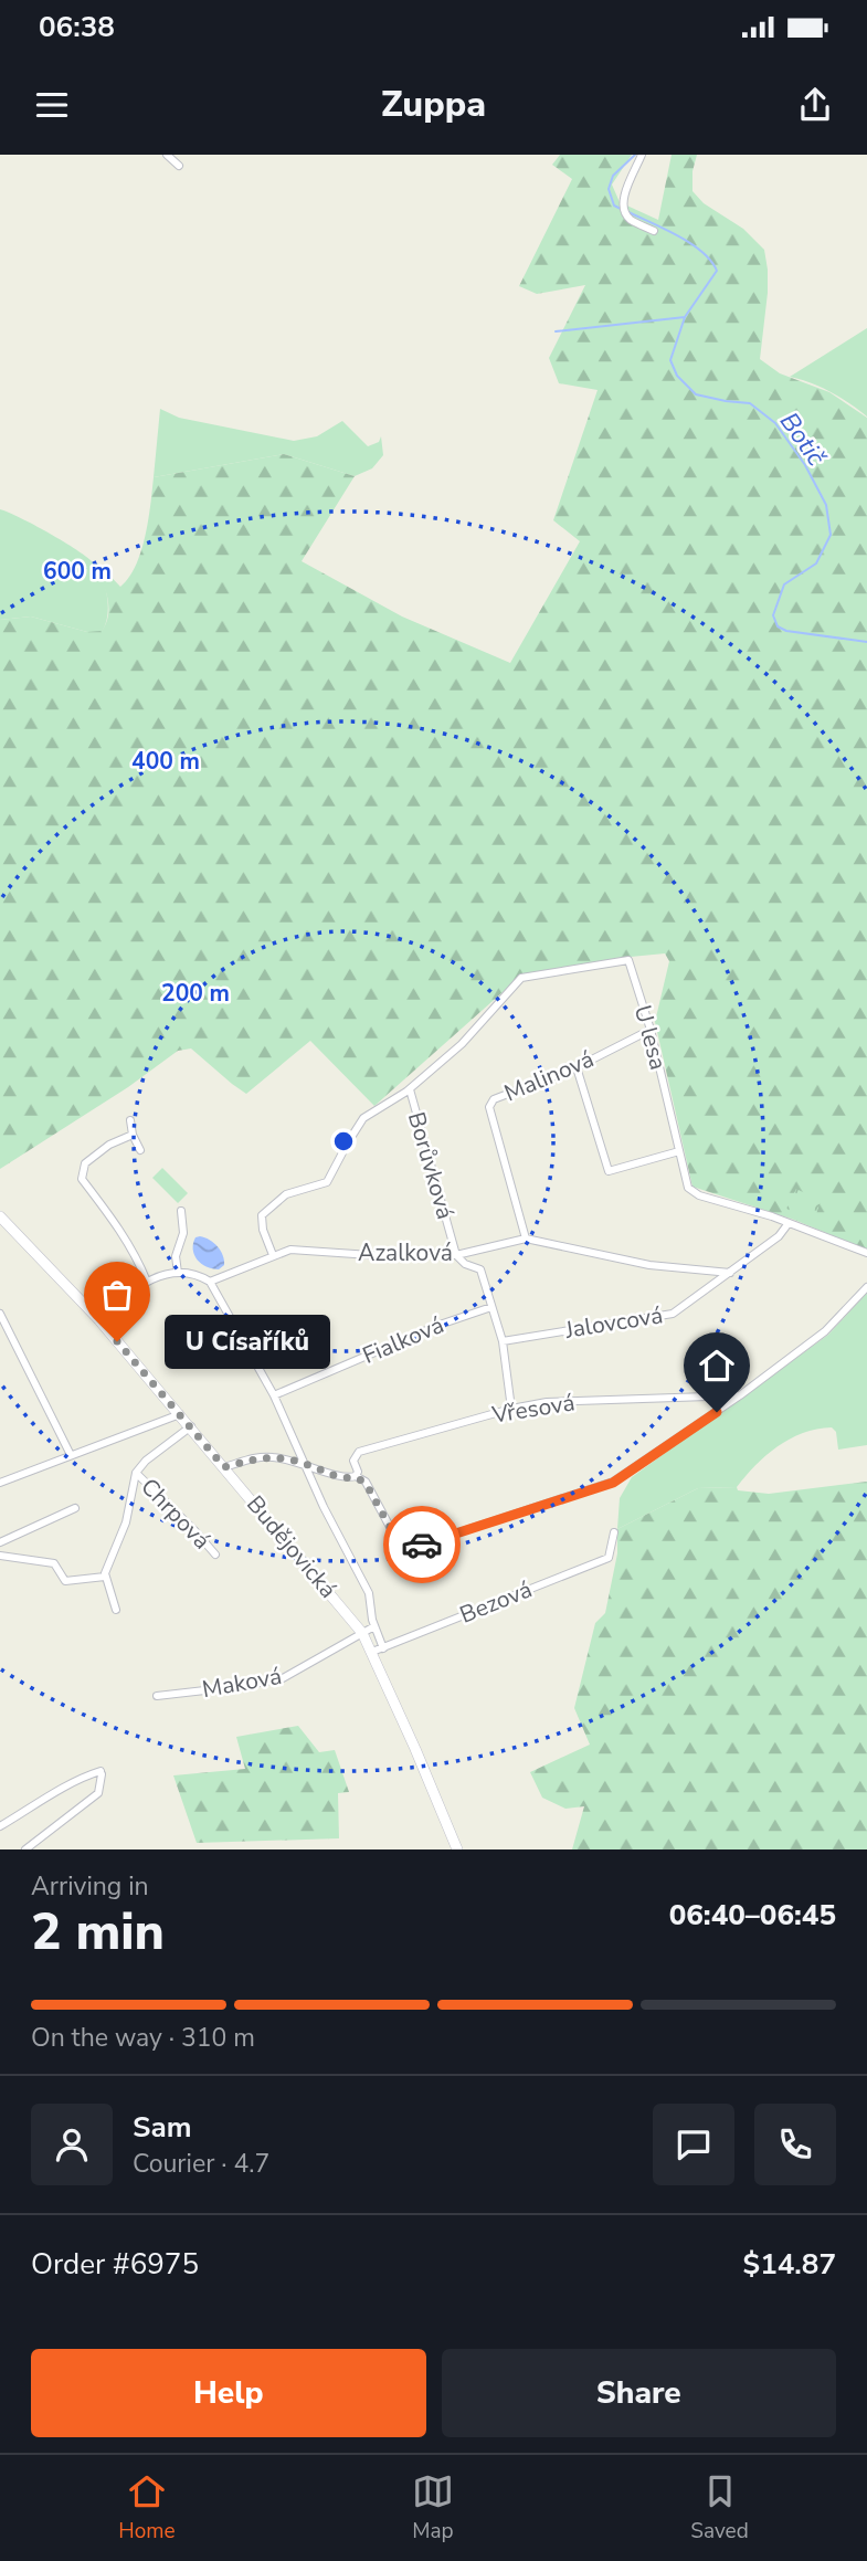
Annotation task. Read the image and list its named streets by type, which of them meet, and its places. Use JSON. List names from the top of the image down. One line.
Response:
{"streets":{"main road":["Budějovická"],"street":["U lesa","Malinová","Borůvková","Azalková","Jalovcová","Fialková","Vřesová","Chrpová","Bezová","Maková"]},"crossings":[["U lesa","Malinová"],["U lesa","Borůvková"],["U lesa","Jalovcová"],["Malinová","Azalková"],["Borůvková","Azalková"],["Azalková","Jalovcová"],["Budějovická","Bezová"],["Budějovická","Maková"]],"water":["Botič"],"places":["U Císaříků"],"page":{"status":"06:38","header":"Zuppa","bubble":"U Císaříků","heading":["2 min","Arriving in","06:40–06:45"],"panel":["Sam","Courier · 4.7","Order #6975","$14.87"],"bar":"On the way · 310 m","buttons":["Help","Share"],"tabs":["Home","Map","Saved"]},"rings":["600 m","400 m","200 m"]}
